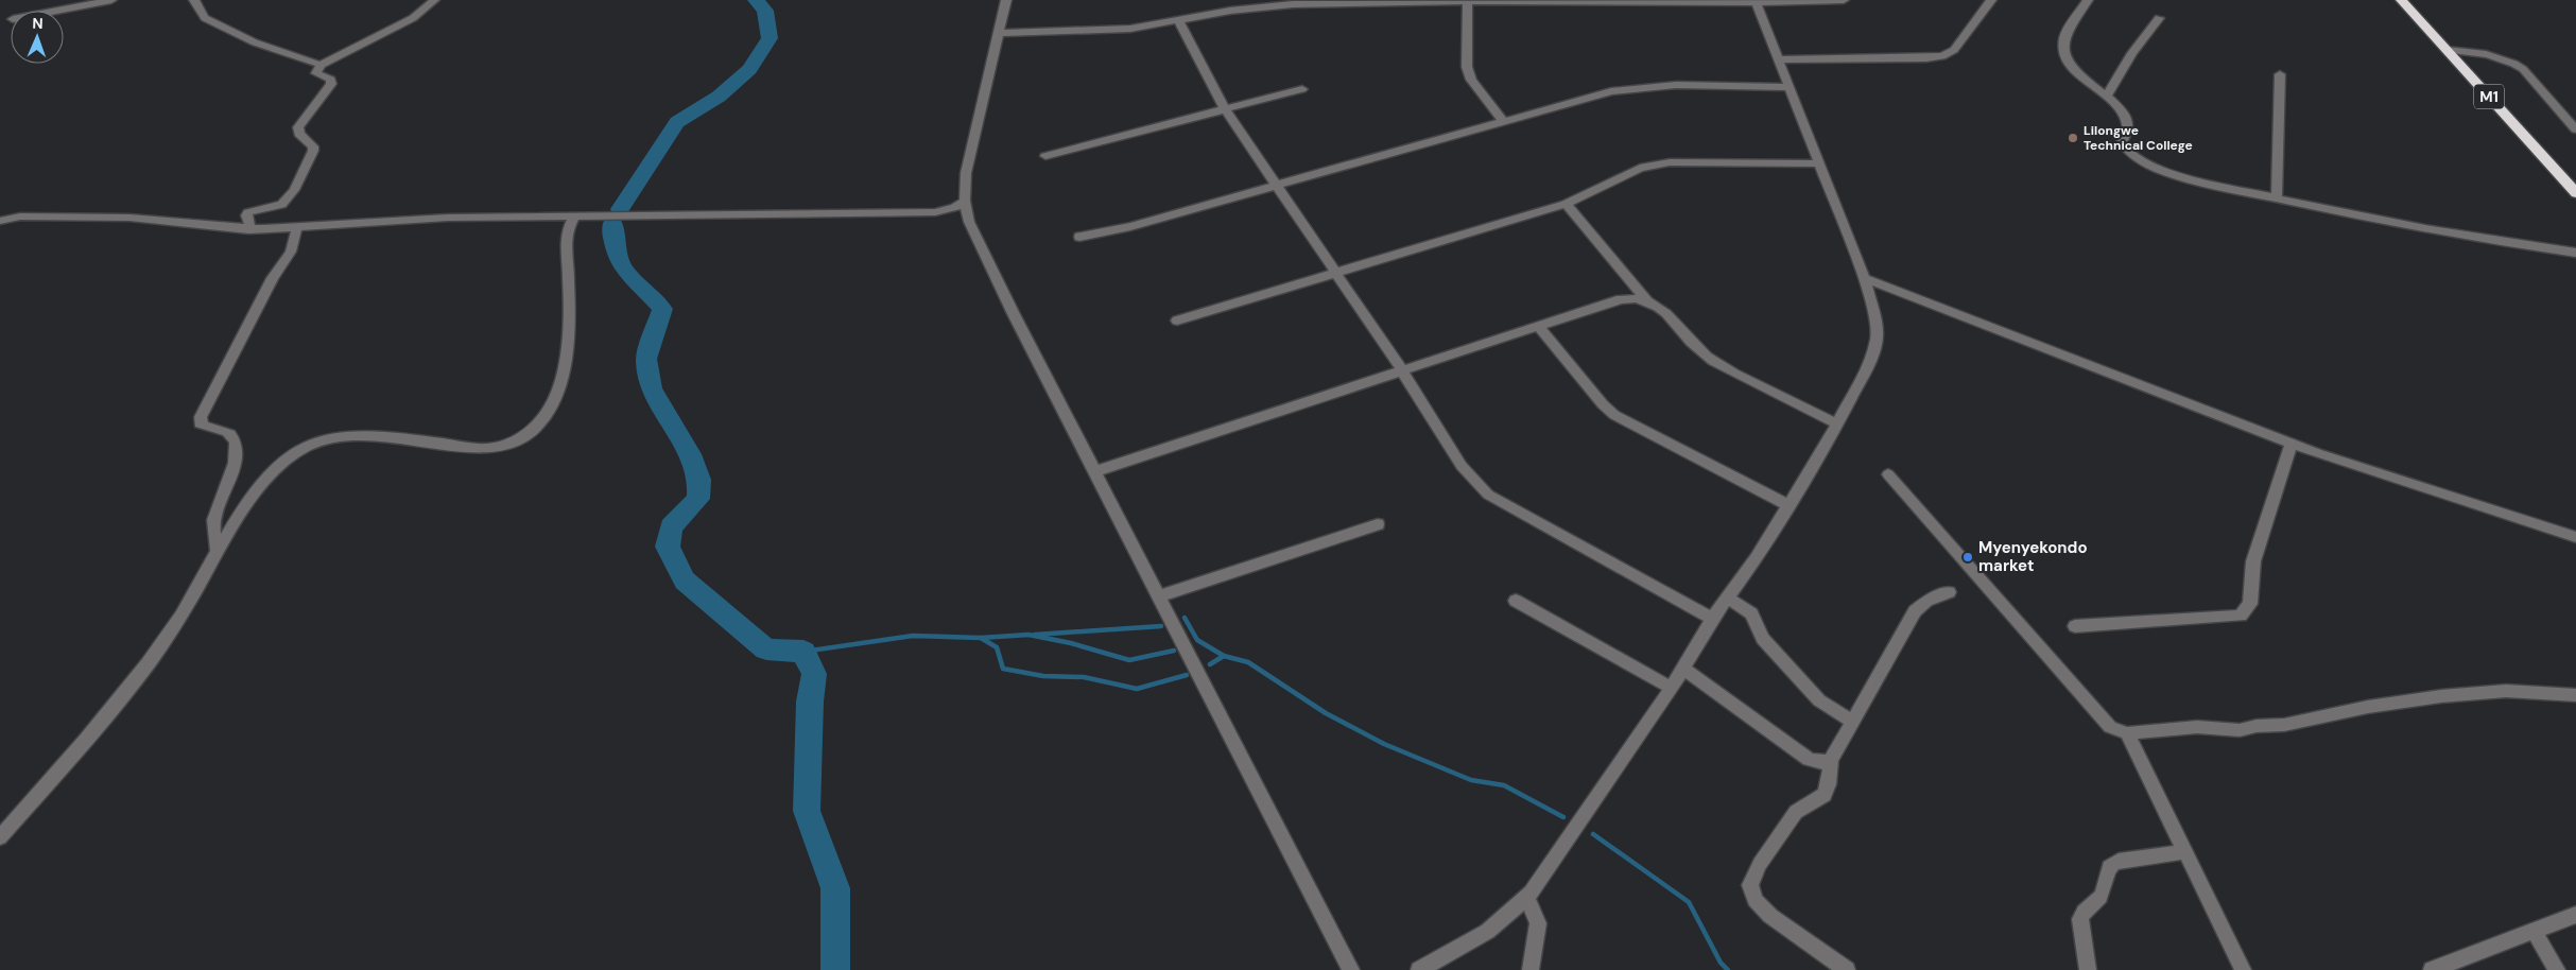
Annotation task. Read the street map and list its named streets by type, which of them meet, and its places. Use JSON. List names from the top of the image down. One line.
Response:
{"streets":{"highway":["M1"]},"places":["Lilongwe Technical College","Myenyekondo market"],"north":"top"}
